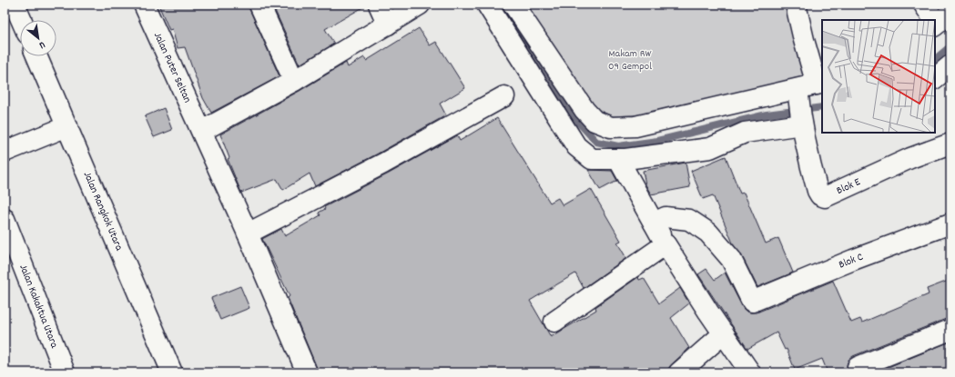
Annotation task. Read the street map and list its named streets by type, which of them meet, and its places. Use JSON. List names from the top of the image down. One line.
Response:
{"streets":{"street":["Jalan Puter Seltan","Blok E","Jalan Rangkok Utara","Blok C","Jalan Kakaktua Utara"]},"parks":["Makam RW 09 Gempol"],"north":"bottom right"}
